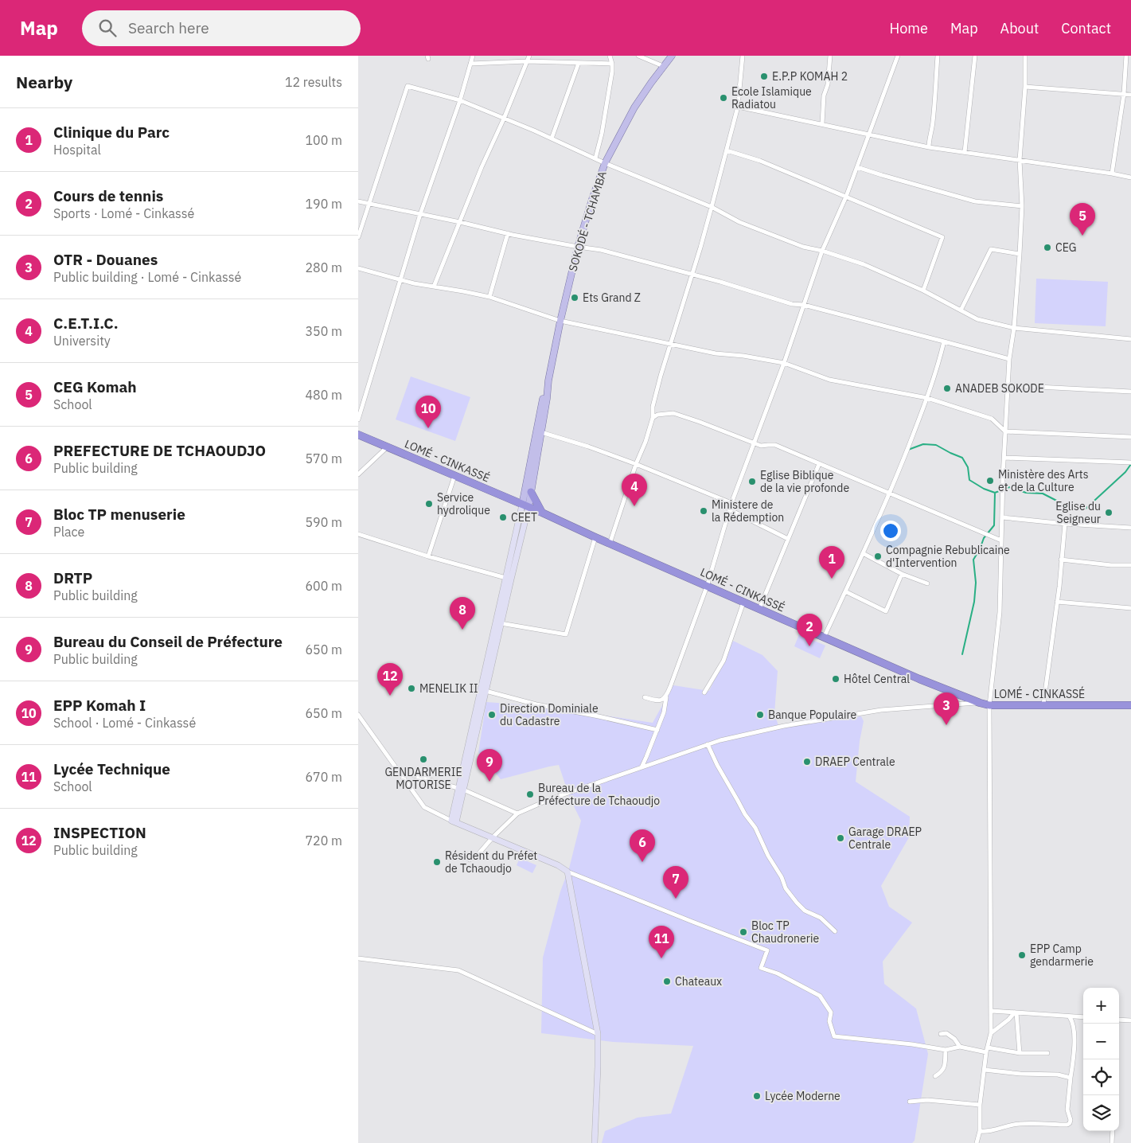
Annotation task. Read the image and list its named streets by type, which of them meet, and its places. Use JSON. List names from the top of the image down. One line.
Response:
{"streets":{"highway":["LOMÉ - CINKASSÉ"],"main road":["SOKODÉ - TCHAMBA"]},"crossings":[["SOKODÉ - TCHAMBA","LOMÉ - CINKASSÉ"]],"places":["E.P.P KOMAH 2","Ecole Islamique Radiatou","CEG","Ets Grand Z","ANADEB SOKODE","Ministère des Arts et de la Culture","Eglise Biblique de la vie profonde","Service hydrolique","Ministere de la Rédemption","Eglise du Seigneur","CEET","Compagnie Rebublicaine d'Intervention","Hôtel Central","MENELIK II","Direction Dominiale du Cadastre","Banque Populaire","GENDARMERIE MOTORISE","DRAEP Centrale","Bureau de la Préfecture de Tchaoudjo","Garage DRAEP Centrale","Résident du Préfet de Tchaoudjo","Bloc TP Chaudronerie","EPP Camp gendarmerie","Chateaux","Lycée Moderne"],"page":{"header":"Map","search":"Search here","nav":["Home","Map","About","Contact"],"heading":["Nearby","12 results"],"list":[{"mark":"1","name":"Clinique du Parc","note":"Hospital","value":"100 m"},{"mark":"2","name":"Cours de tennis","note":"Sports · Lomé - Cinkassé","value":"190 m"},{"mark":"3","name":"OTR - Douanes","note":"Public building · Lomé - Cinkassé","value":"280 m"},{"mark":"4","name":"C.E.T.I.C.","note":"University","value":"350 m"},{"mark":"5","name":"CEG Komah","note":"School","value":"480 m"},{"mark":"6","name":"PREFECTURE DE TCHAOUDJO","note":"Public building","value":"570 m"},{"mark":"7","name":"Bloc TP menuserie","note":"Place","value":"590 m"},{"mark":"8","name":"DRTP","note":"Public building","value":"600 m"},{"mark":"9","name":"Bureau du Conseil de Préfecture","note":"Public building","value":"650 m"},{"mark":"10","name":"EPP Komah I","note":"School · Lomé - Cinkassé","value":"650 m"},{"mark":"11","name":"Lycée Technique","note":"School","value":"670 m"},{"mark":"12","name":"INSPECTION","note":"Public building","value":"720 m"}],"pins":["5","10","4","1","8","2","12","3","9","6","7","11"],"map_buttons":["+","−"]}}
